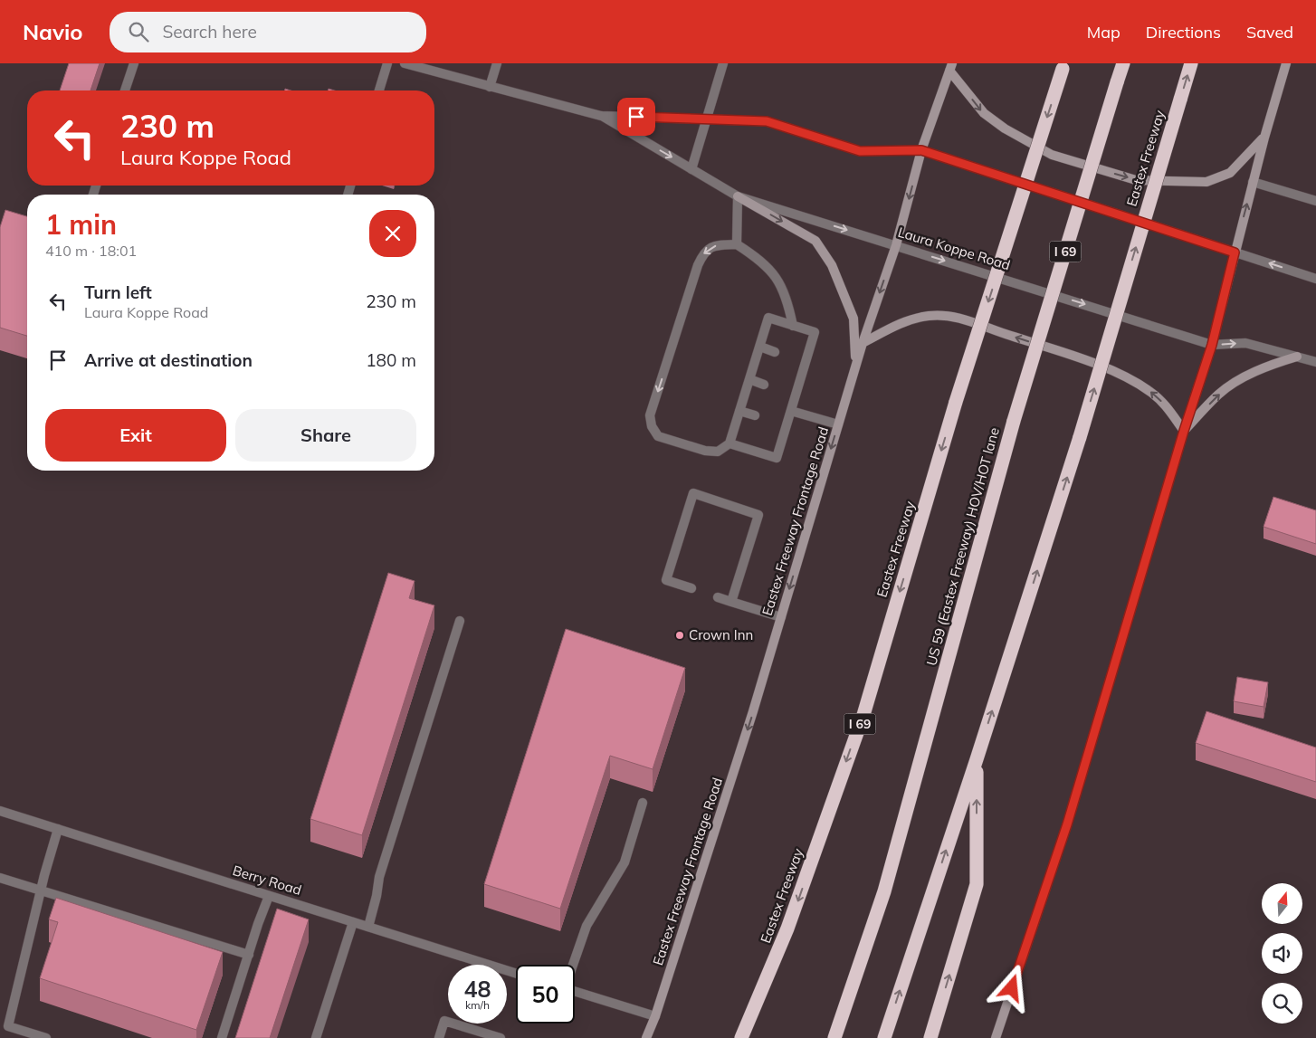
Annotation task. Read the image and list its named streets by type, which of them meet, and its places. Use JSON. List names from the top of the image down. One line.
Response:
{"streets":{"highway":["Eastex Freeway","I 69","US 59 (Eastex Freeway) HOV/HOT lane"],"main road":["Eastex Freeway Frontage Road"],"street":["Laura Koppe Road","Berry Road"]},"crossings":[["Laura Koppe Road","Eastex Freeway Frontage Road"]],"one_way":["Eastex Freeway Frontage Road"],"places":["Crown Inn"],"north":"top","page":{"header":"Navio","search":"Search here","nav":["Map","Directions","Saved"],"turn":["230 m","Laura Koppe Road"],"heading":["1 min","410 m · 18:01"],"list":[{"name":"Turn left","note":"Laura Koppe Road","value":"230 m"},{"name":"Arrive at destination","value":"180 m"}],"buttons":["Exit","Share"],"speed":"48 km/h","limit":"50"}}
